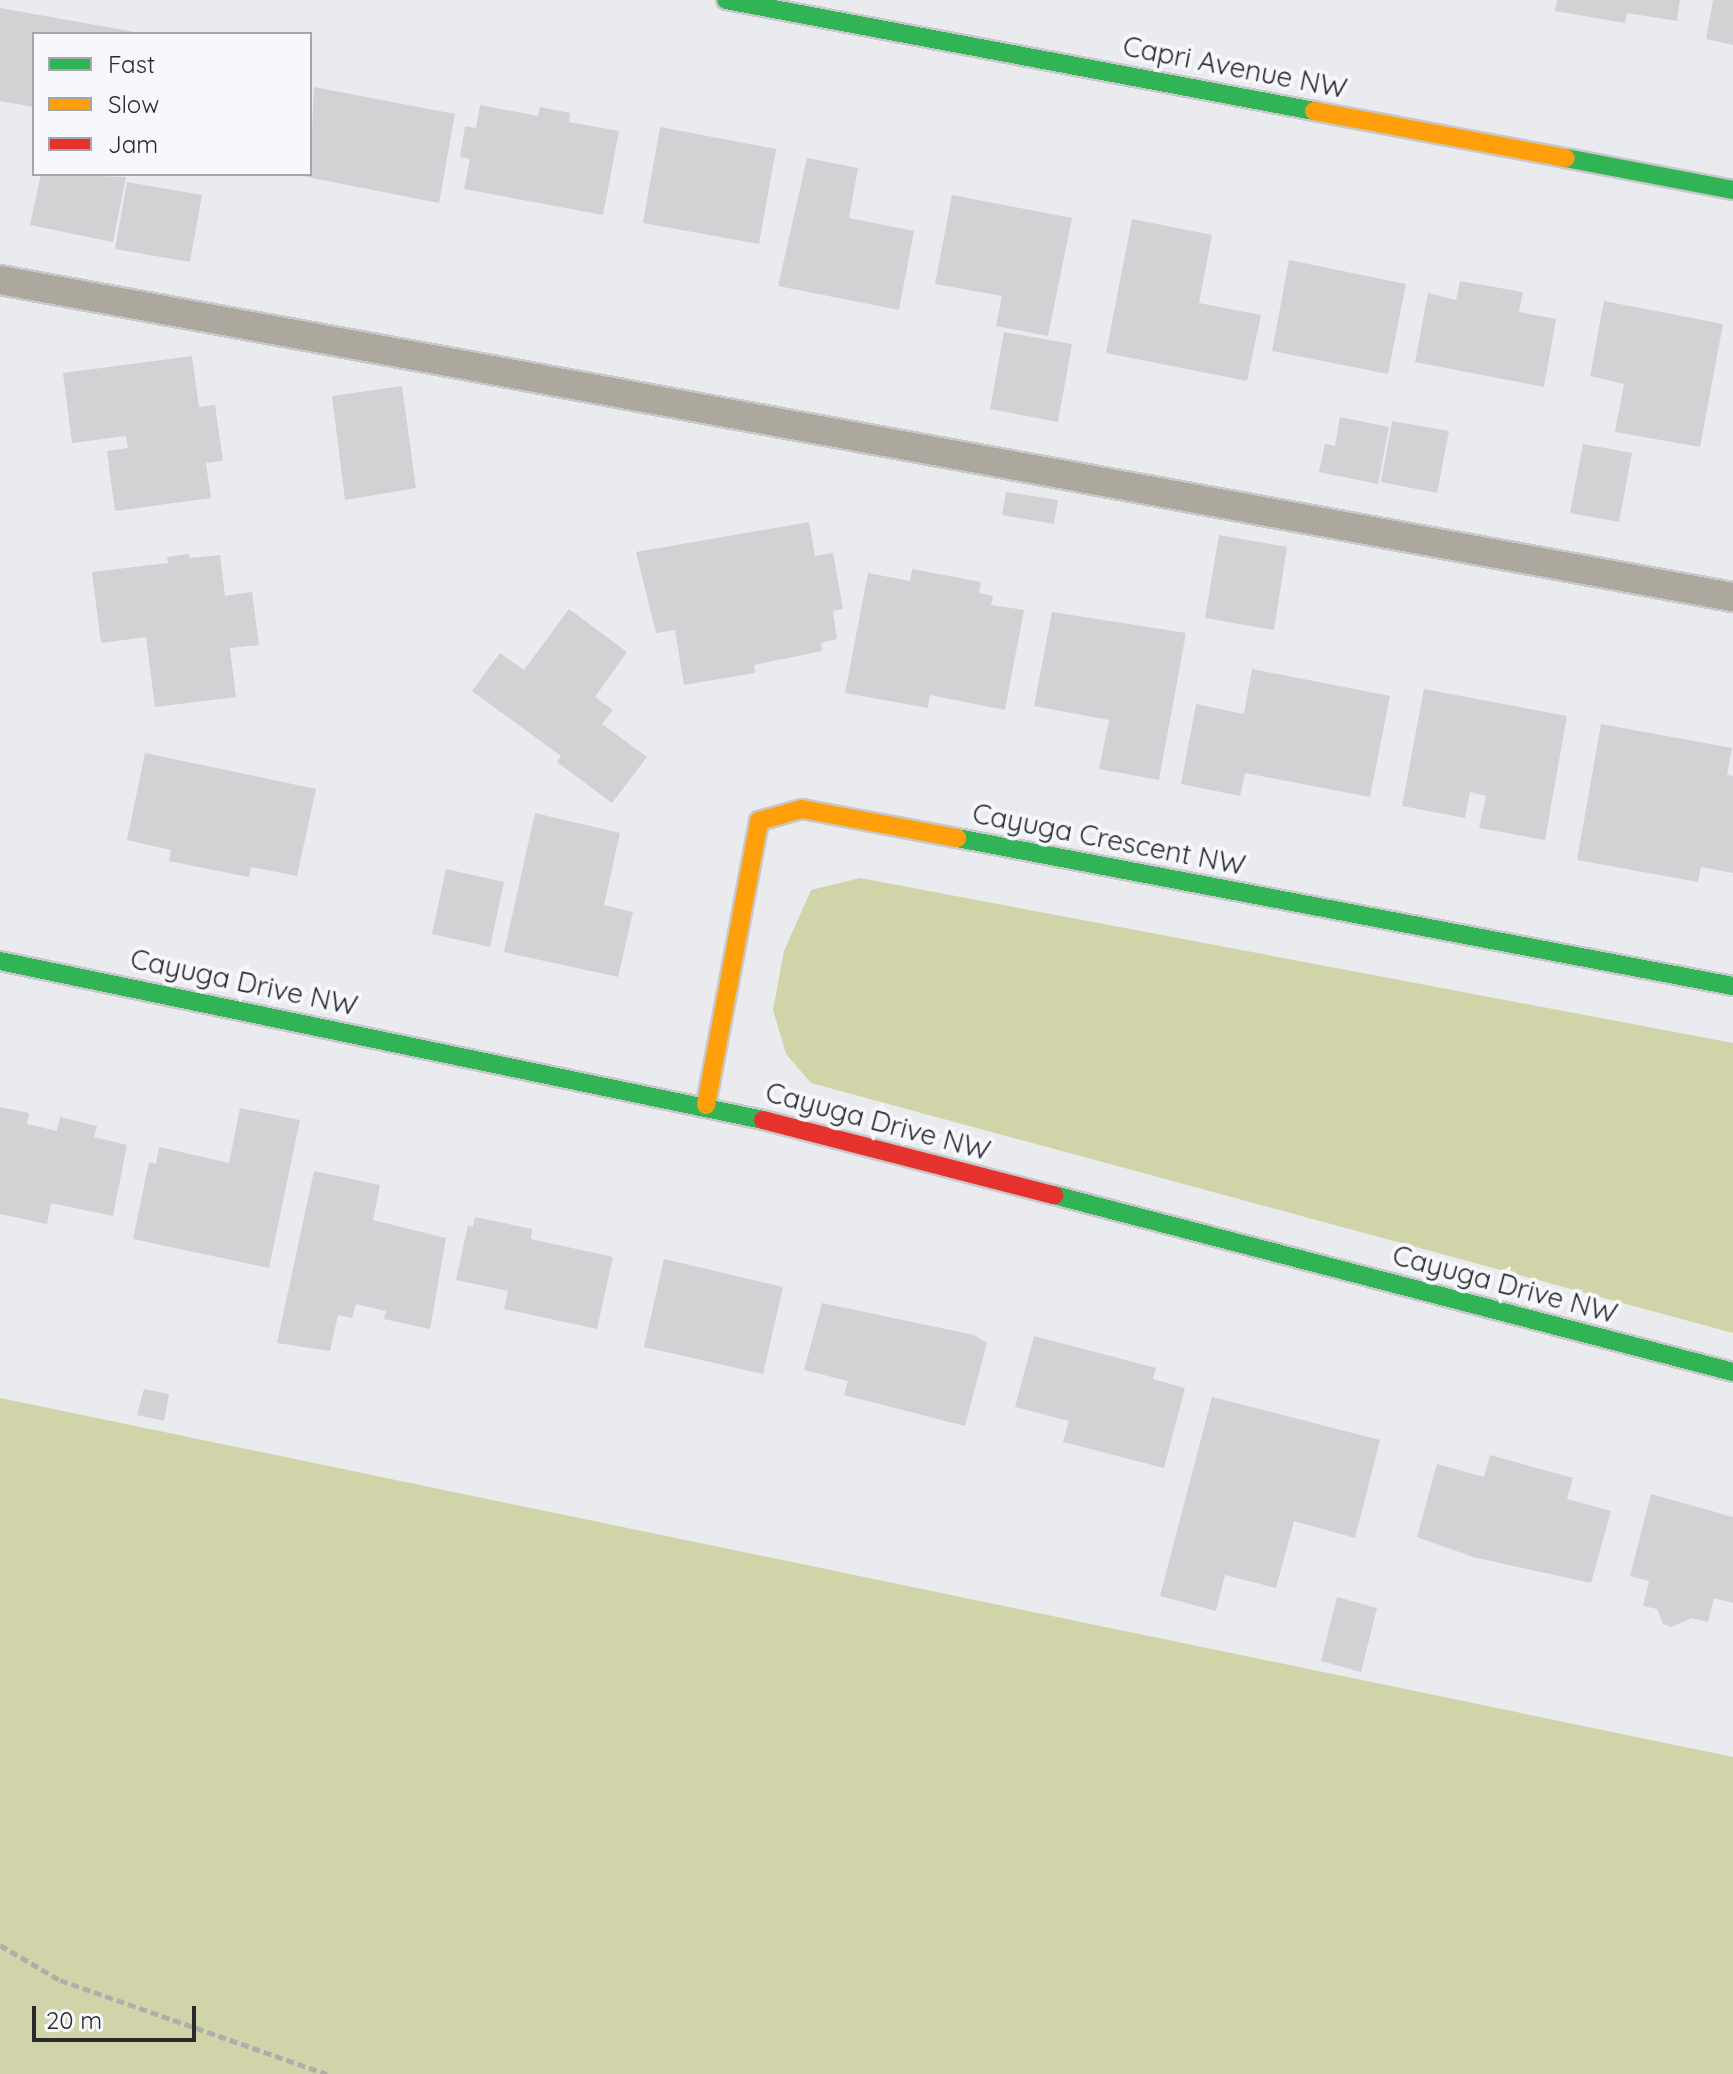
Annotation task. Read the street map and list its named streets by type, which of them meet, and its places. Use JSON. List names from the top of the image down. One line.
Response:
{"streets":{"street":["Capri Avenue NW","Cayuga Crescent NW","Cayuga Drive NW"]},"crossings":[["Cayuga Crescent NW","Cayuga Drive NW"]],"legend":["Fast","Slow","Jam"],"scale_bar":"20 m"}
